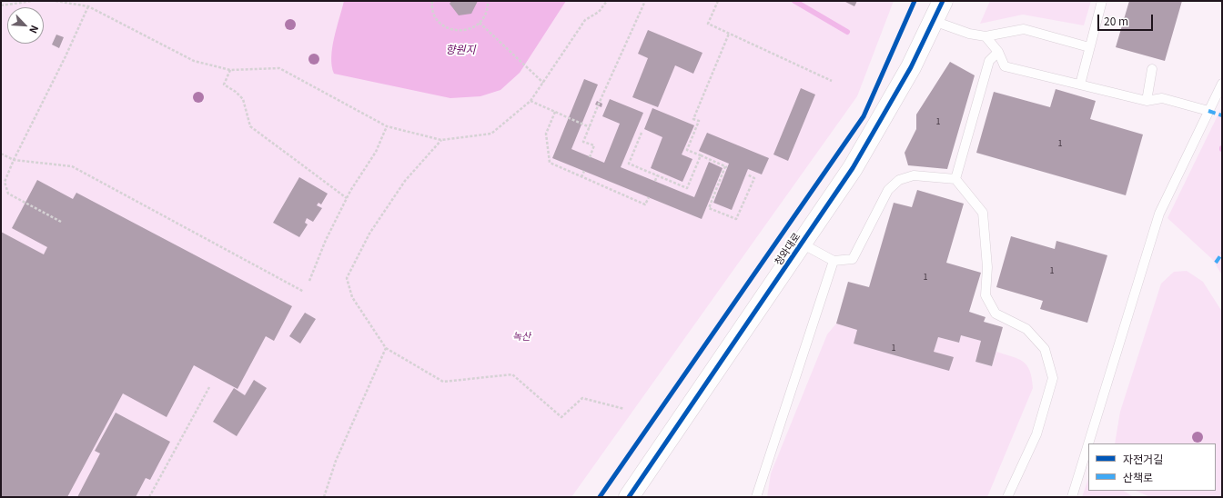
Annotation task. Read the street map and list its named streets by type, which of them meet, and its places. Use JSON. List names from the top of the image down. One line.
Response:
{"streets":{"street":["청와대로"]},"water":["향원지"],"parks":["녹산"],"house_numbers":["1","1","1","1","1"],"legend":["자전거길","산책로"],"scale_bar":"20 m","north":"bottom right"}
